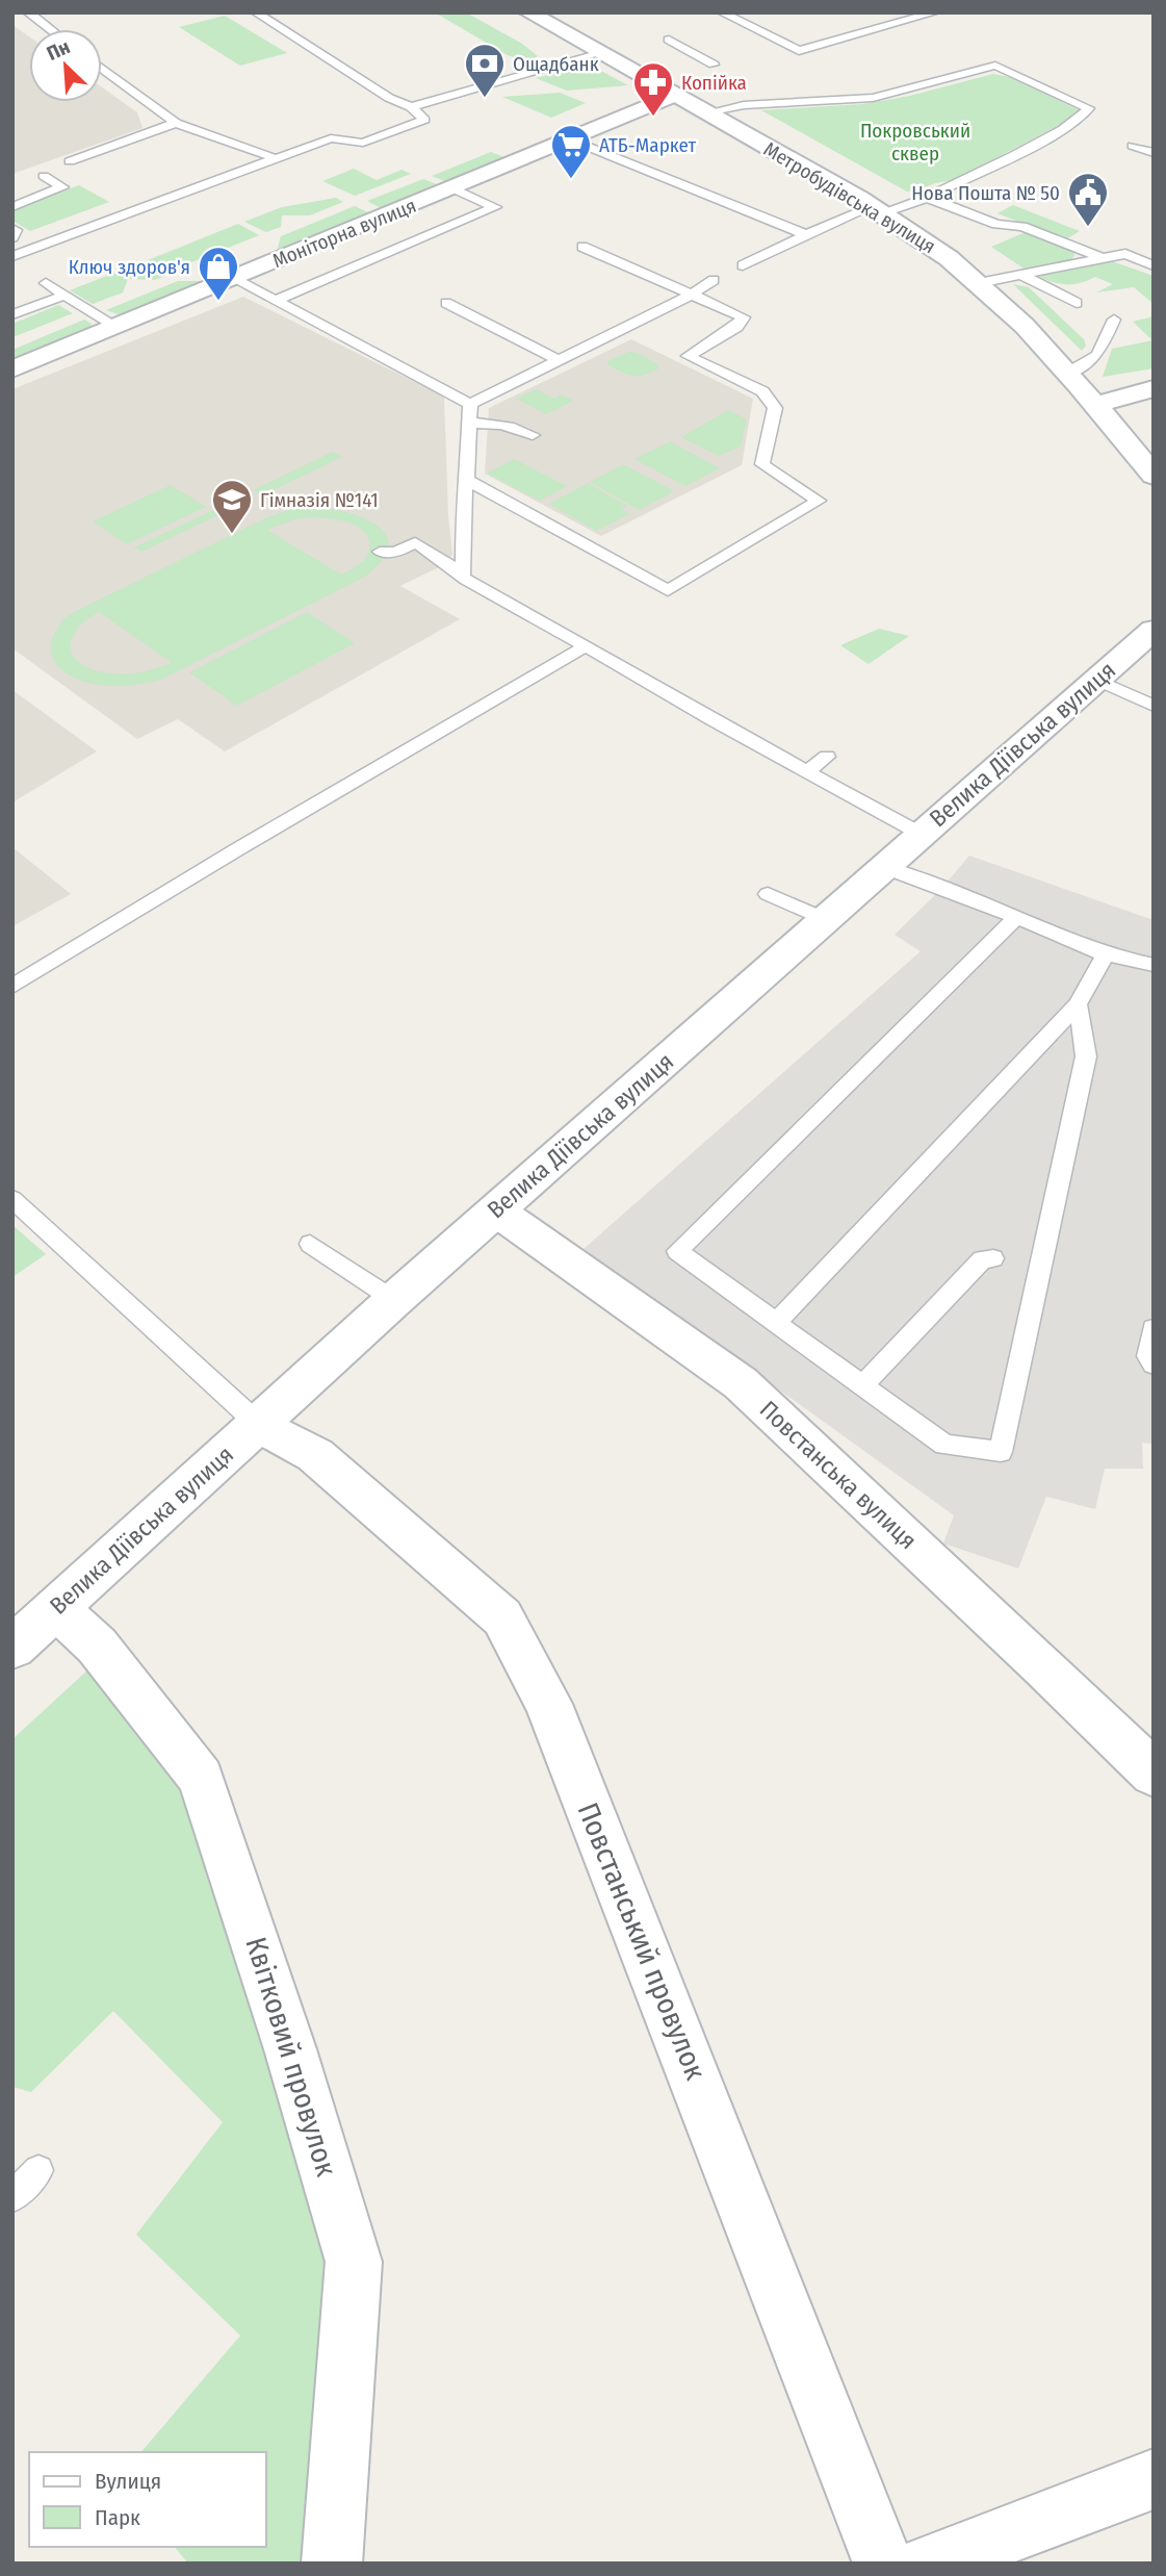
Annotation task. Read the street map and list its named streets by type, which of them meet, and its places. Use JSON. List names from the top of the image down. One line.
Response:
{"streets":{"street":["Метробудівська вулиця","Моніторна вулиця","Велика Діївська вулиця","Повстанська вулиця","Повстанський провулок","Квітковий провулок"]},"crossings":[["Метробудівська вулиця","Моніторна вулиця"],["Велика Діївська вулиця","Повстанська вулиця"],["Велика Діївська вулиця","Повстанський провулок"],["Велика Діївська вулиця","Квітковий провулок"]],"parks":["Покровський сквер"],"places":{"bank":["Ощадбанк"],"pharmacy":["Копійка"],"supermarket":["АТБ-Маркет"],"public building":["Нова Пошта № 50"],"shop":["Ключ здоров'я"],"school or university":["Гімназія №141"]},"legend":["Вулиця","Парк"],"north":"top left"}
